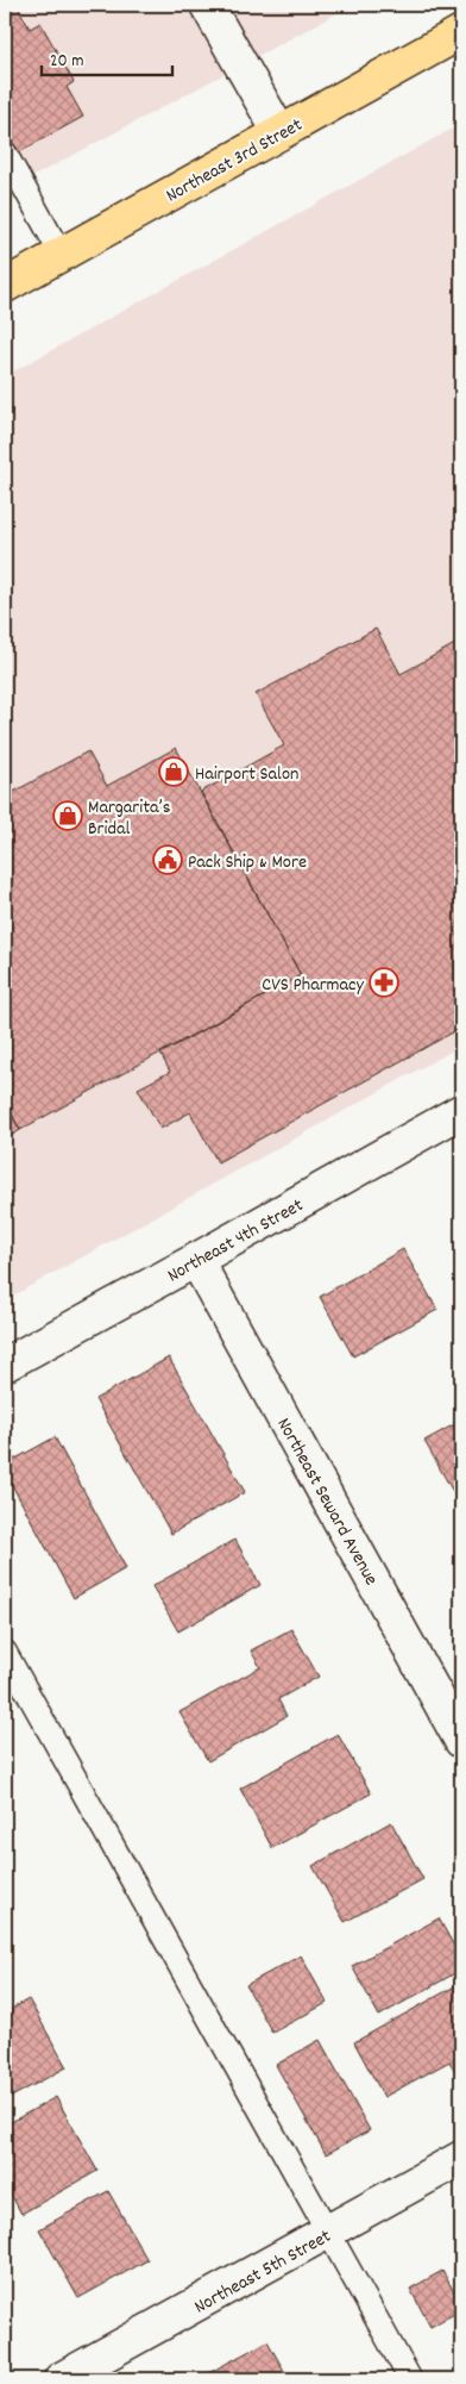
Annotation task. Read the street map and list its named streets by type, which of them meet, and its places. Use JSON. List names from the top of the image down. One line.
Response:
{"streets":{"main road":["Northeast 3rd Street"],"street":["Northeast 4th Street","Northeast Seward Avenue","Northeast 5th Street"]},"crossings":[["Northeast 4th Street","Northeast Seward Avenue"]],"places":{"shop":["Hairport Salon","Margarita’s Bridal"],"public building":["Pack Ship & More"],"pharmacy":["CVS Pharmacy"]},"scale_bar":"20 m"}
